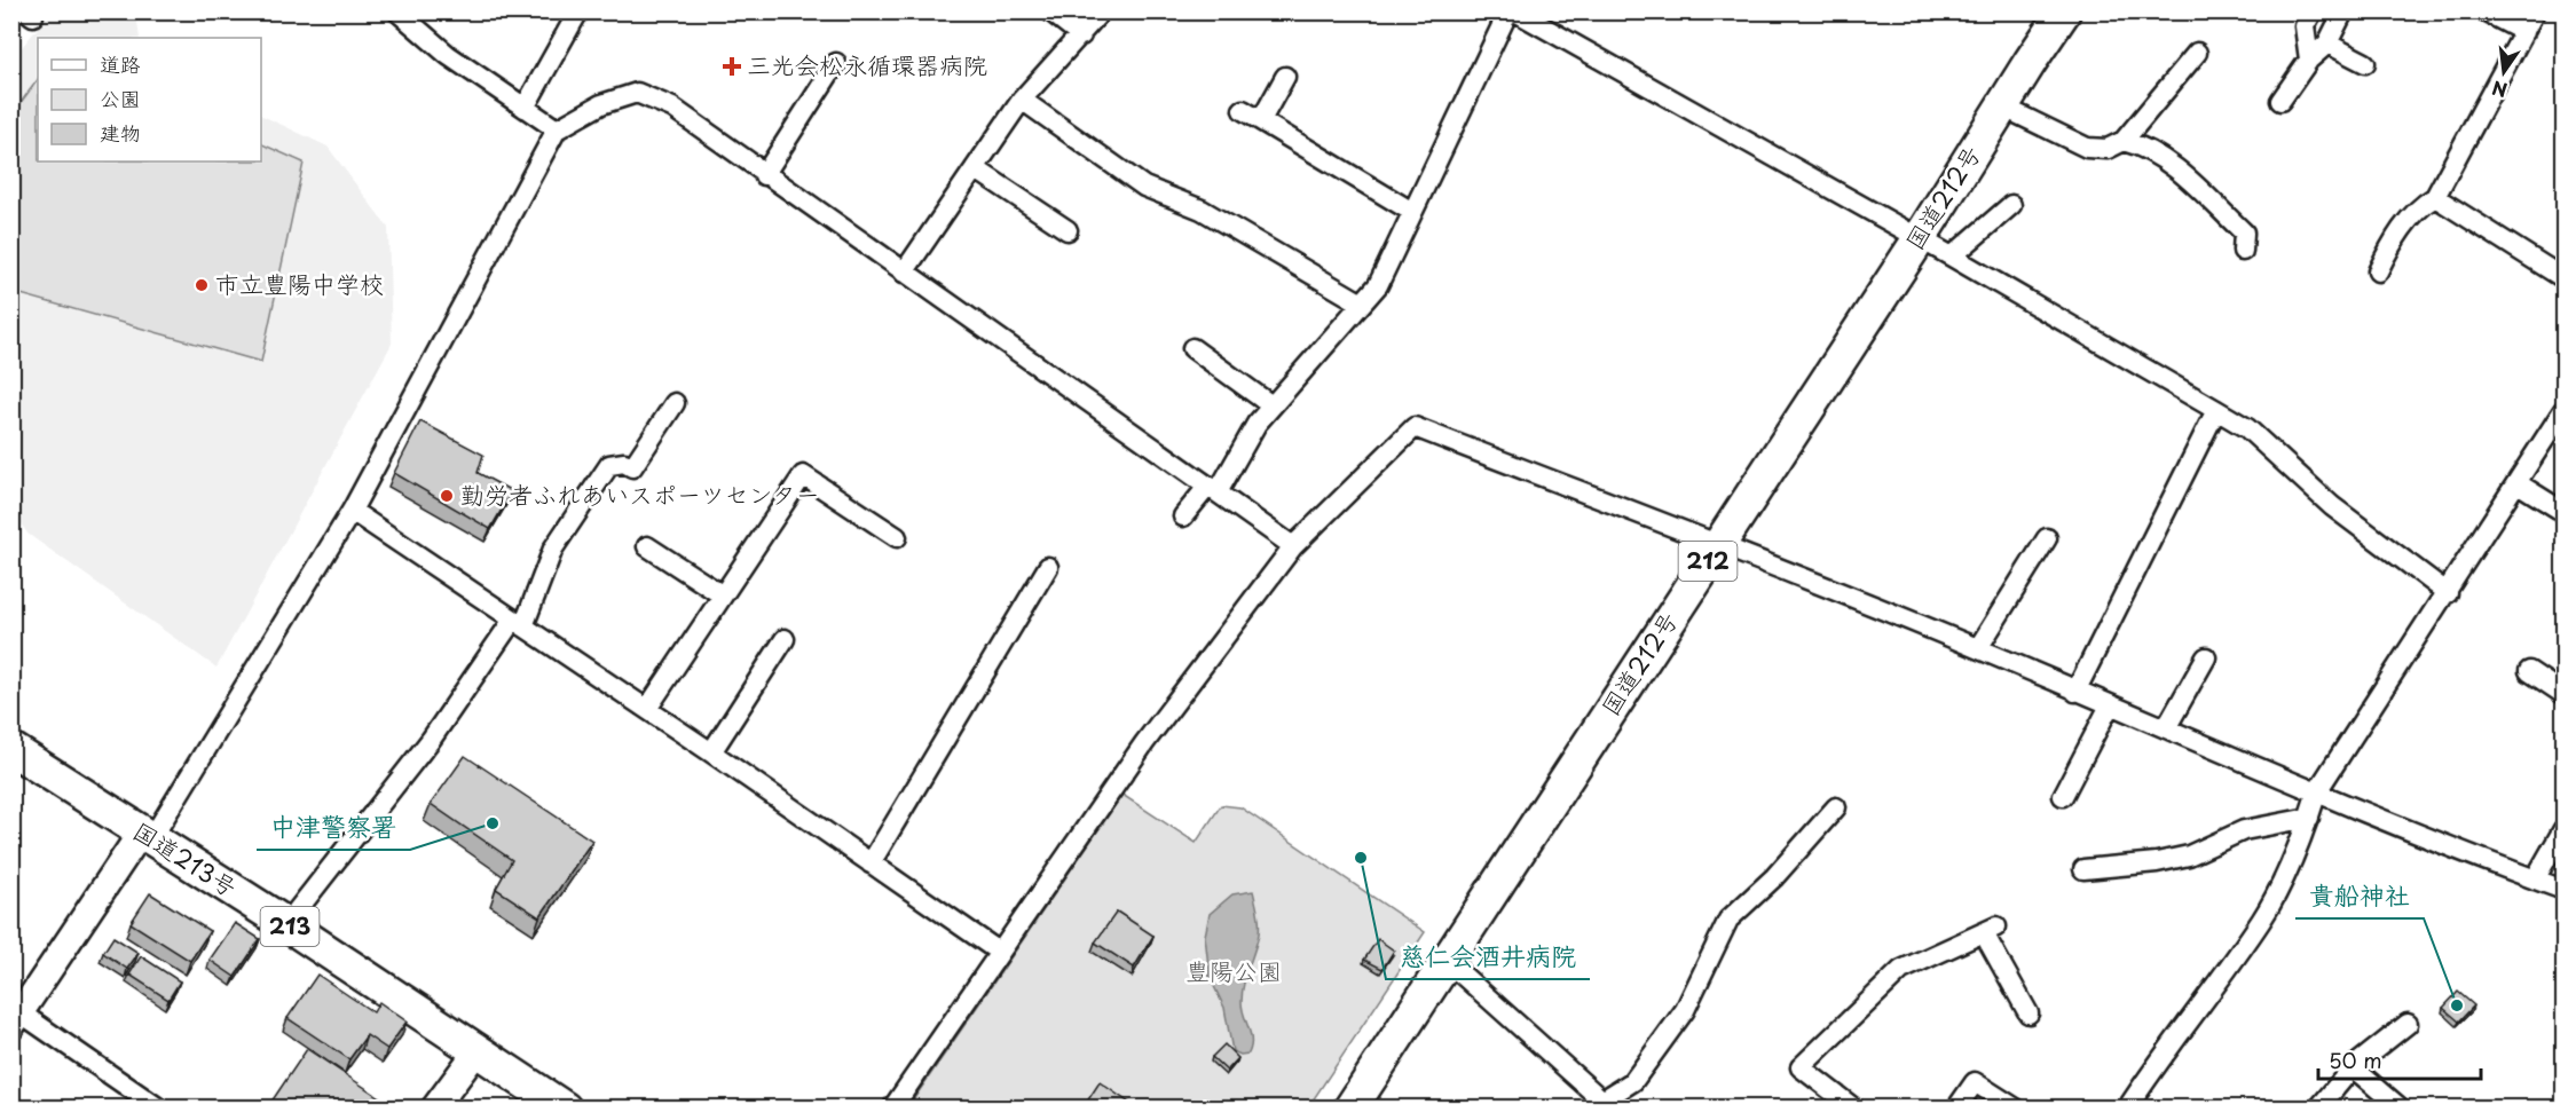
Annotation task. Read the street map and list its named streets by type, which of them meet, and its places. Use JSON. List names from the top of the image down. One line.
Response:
{"streets":{"highway":["国道212号","212","国道213号","213"]},"parks":["豊陽公園"],"places":{"health":["三光会松永循環器病院"],"other":["市立豊陽中学校","勤労者ふれあいスポーツセンター","中津警察署","慈仁会酒井病院","貴船神社"]},"legend":["道路","公園","建物"],"scale_bar":"50 m","north":"bottom"}
